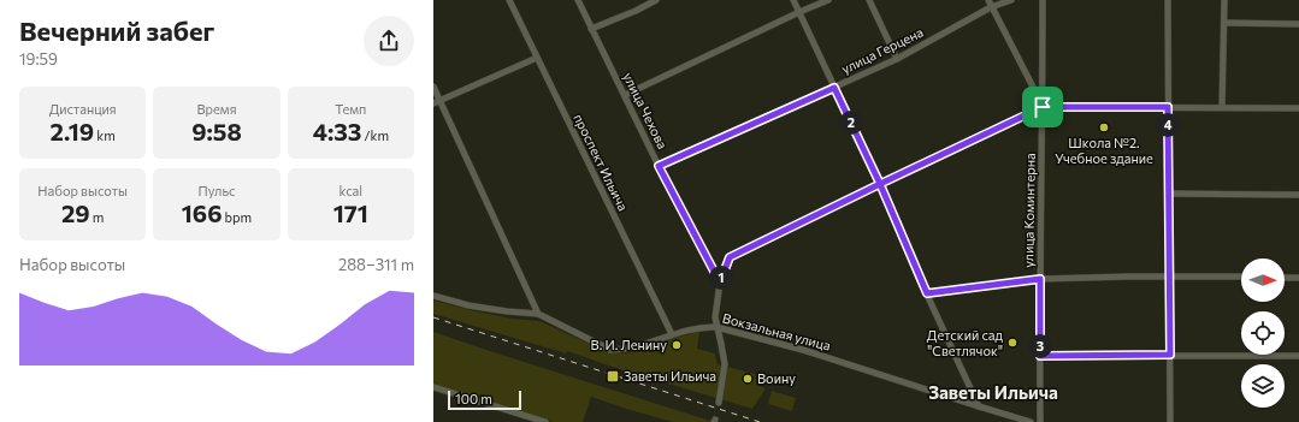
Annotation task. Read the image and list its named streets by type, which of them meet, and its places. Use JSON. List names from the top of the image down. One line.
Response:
{"streets":{"street":["улица Герцена","улица Чехова","проспект Ильича","улица Коминтерна","Вокзальная улица"]},"crossings":[["улица Герцена","улица Чехова"],["проспект Ильича","Вокзальная улица"]],"districts":["Заветы Ильича"],"places":{"other":["Школа №2. Учебное здание","Детский сад \"Светлячок\"","В. И. Ленину","Воину"],"transit":["Заветы Ильича"]},"scale_bar":"100 m","north":"right","page":{"heading":["Вечерний забег","19:59"],"stats":[["Дистанция","2.19 km"],["Время","9:58"],["Темп","4:33 /km"],["Набор высоты","29 m"],["Пульс","166 bpm"],["kcal","171"]],"pins":["2","4","1","3"],"chart":["Набор высоты","288–311 m"],"scale":"100 m"}}
